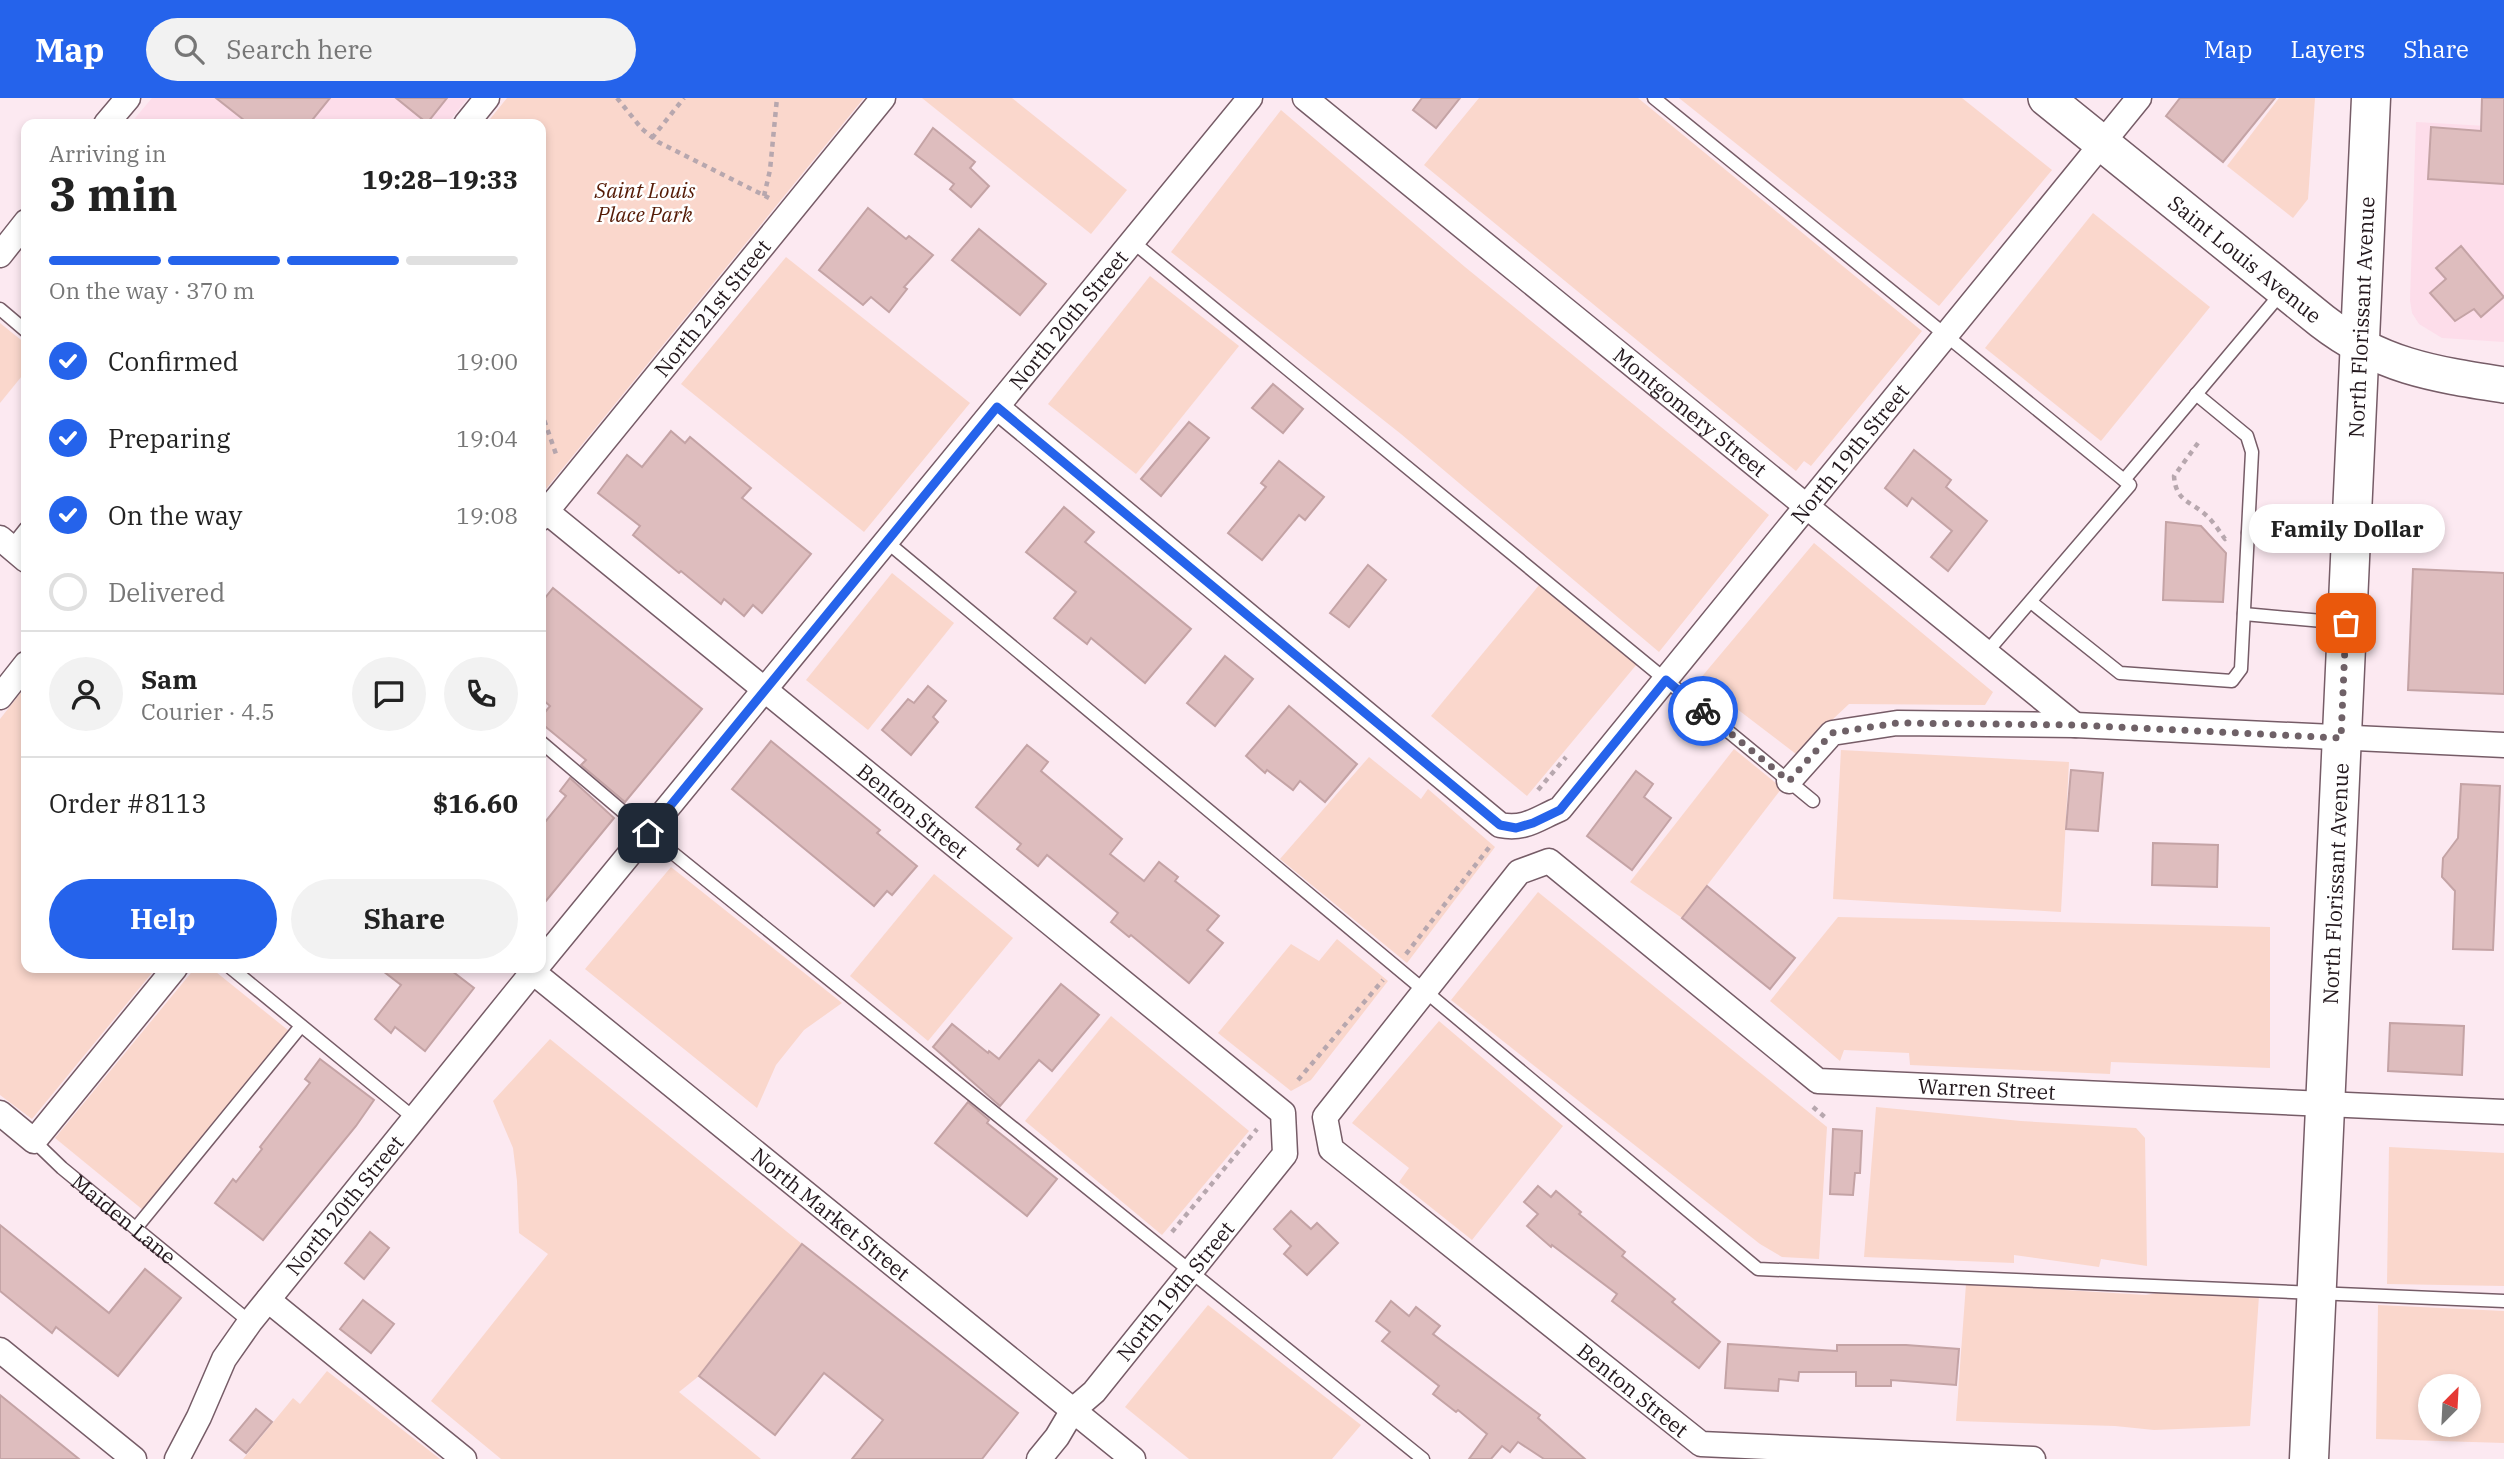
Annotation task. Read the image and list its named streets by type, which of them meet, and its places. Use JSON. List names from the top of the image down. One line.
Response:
{"streets":{"main road":["North Florissant Avenue"],"street":["Saint Louis Avenue","North 21st Street","North 20th Street","Montgomery Street","North 19th Street","Benton Street","Warren Street","North Market Street","Maiden Lane"]},"crossings":[["Saint Louis Avenue","North Florissant Avenue"],["Saint Louis Avenue","North 19th Street"],["North Florissant Avenue","Warren Street"],["North 20th Street","North 19th Street"],["North 20th Street","Benton Street"],["North 20th Street","Maiden Lane"],["Montgomery Street","North 19th Street"],["North 19th Street","Benton Street"],["North 19th Street","North Market Street"],["Benton Street","Warren Street"]],"parks":["Saint Louis Place Park"],"places":["Family Dollar"],"north":"top right","page":{"header":"Map","search":"Search here","nav":["Map","Layers","Share"],"heading":["3 min","Arriving in","19:28–19:33"],"panel":["Sam","Courier · 4.5","Order #8113","$16.60"],"bar":"On the way · 370 m","list":[["Confirmed","19:00"],["Preparing","19:04"],["On the way","19:08"],"Delivered"],"bubble":"Family Dollar","buttons":["Help","Share"]}}
